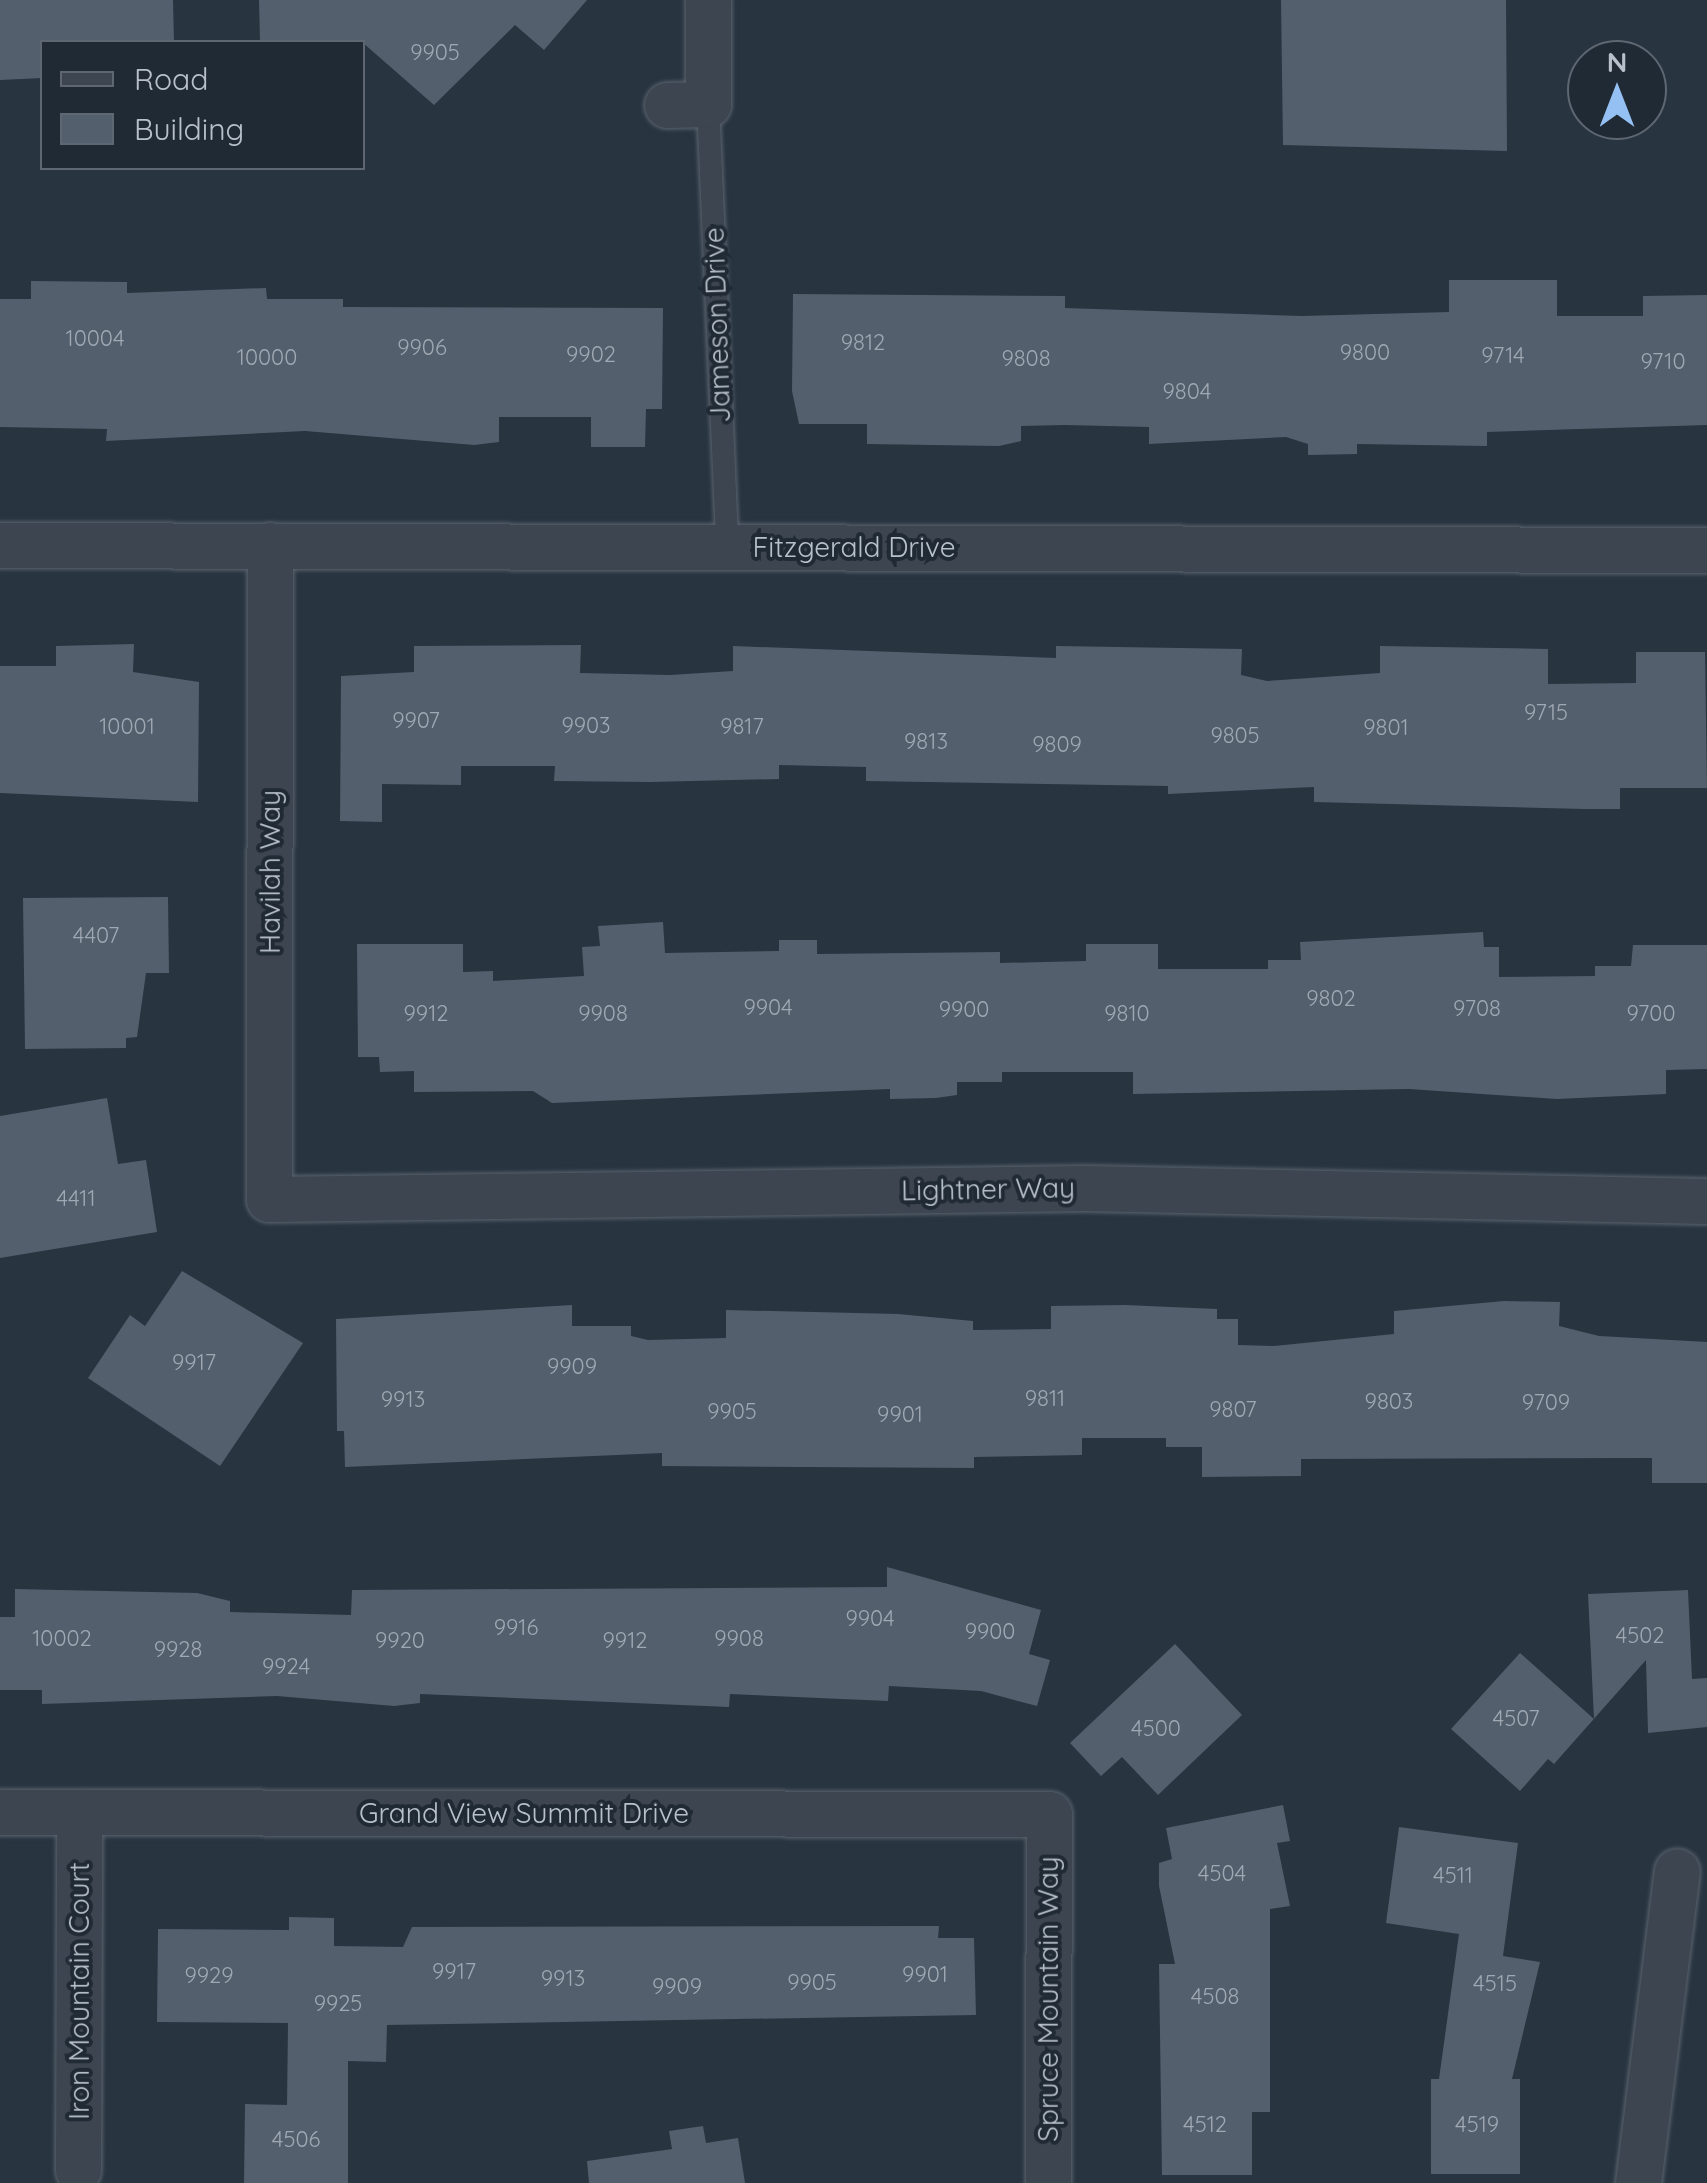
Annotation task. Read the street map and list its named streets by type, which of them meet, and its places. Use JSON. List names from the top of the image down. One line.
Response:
{"streets":{"street":["Jameson Drive","Fitzgerald Drive","Havilah Way","Lightner Way","Grand View Summit Drive","Iron Mountain Court","Spruce Mountain Way"]},"crossings":[["Jameson Drive","Fitzgerald Drive"],["Fitzgerald Drive","Havilah Way"],["Havilah Way","Lightner Way"],["Grand View Summit Drive","Iron Mountain Court"],["Grand View Summit Drive","Spruce Mountain Way"]],"house_numbers":["9905","10004","9812","9906","9800","9902","9714","10000","9808","9710","9804","9715","9907","9903","10001","9817","9801","9805","9813","9809","4407","9802","9904","9708","9900","9912","9908","9810","9700","4411","9917","9909","9811","9913","9803","9709","9807","9905","9901","9904","9916","9900","4502","10002","9908","9920","9912","9928","9924","4507","4500","4504","4511","9917","9901","9929","9913","9905","4515","9909","4508","9925","4512","4519","4506"],"legend":["Road","Building"],"north":"top"}
